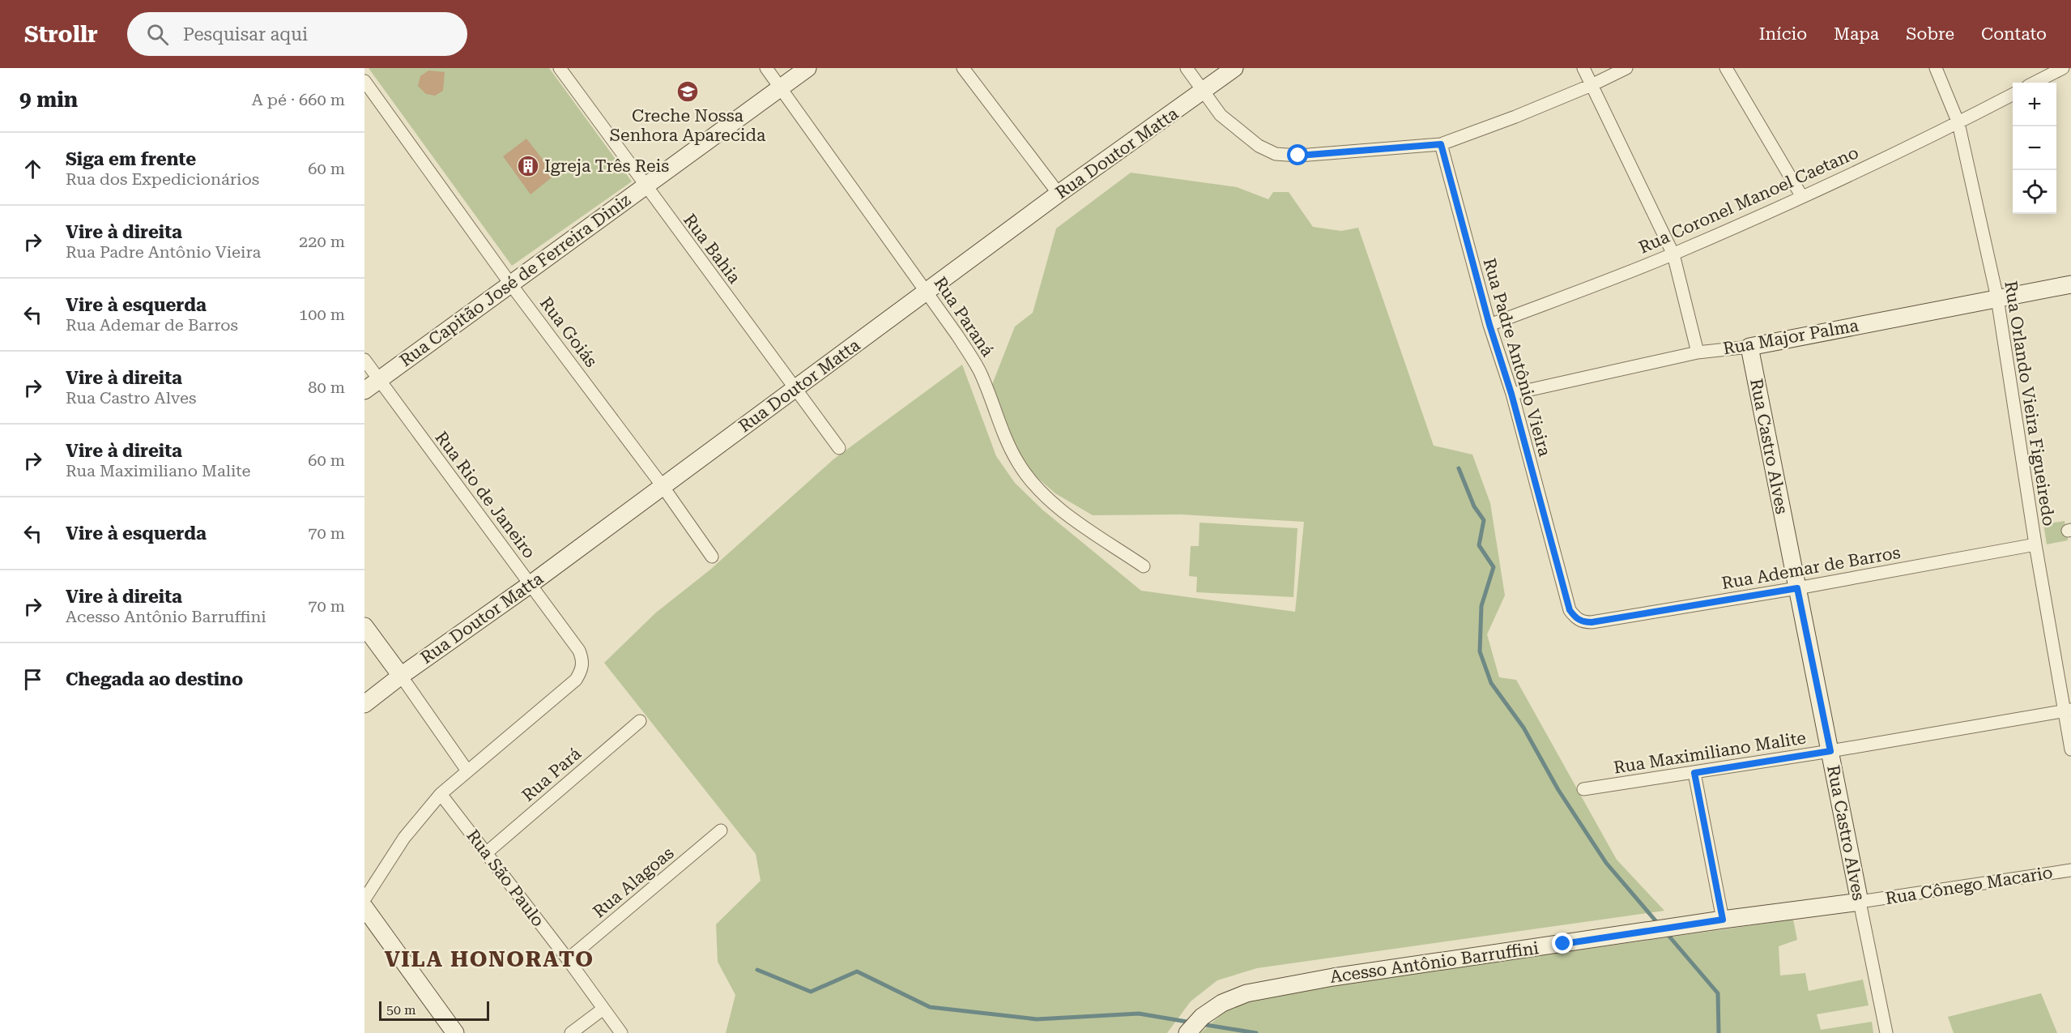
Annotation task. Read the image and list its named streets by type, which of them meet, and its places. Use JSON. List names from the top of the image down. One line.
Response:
{"streets":{"street":["Rua Doutor Matta","Rua Coronel Manoel Caetano","Rua Bahia","Rua Capitão José de Ferreira Diniz","Rua Paraná","Rua Goiás","Rua Major Palma","Rua Padre Antônio Vieira","Rua Orlando Vieira Figueiredo","Rua Castro Alves","Rua Rio de Janeiro","Rua Ademar de Barros","Rua Maximiliano Malite","Rua Pará","Rua São Paulo","Rua Alagoas","Rua Cônego Macario","Acesso Antônio Barruffini"]},"crossings":[["Rua Doutor Matta","Rua Bahia"],["Rua Doutor Matta","Rua Paraná"],["Rua Doutor Matta","Rua Goiás"],["Rua Doutor Matta","Rua Rio de Janeiro"],["Rua Coronel Manoel Caetano","Rua Padre Antônio Vieira"],["Rua Coronel Manoel Caetano","Rua Orlando Vieira Figueiredo"],["Rua Bahia","Rua Capitão José de Ferreira Diniz"],["Rua Capitão José de Ferreira Diniz","Rua Paraná"],["Rua Capitão José de Ferreira Diniz","Rua Goiás"],["Rua Capitão José de Ferreira Diniz","Rua Rio de Janeiro"],["Rua Major Palma","Rua Padre Antônio Vieira"],["Rua Major Palma","Rua Orlando Vieira Figueiredo"],["Rua Major Palma","Rua Castro Alves"],["Rua Padre Antônio Vieira","Rua Ademar de Barros"],["Rua Orlando Vieira Figueiredo","Rua Ademar de Barros"],["Rua Orlando Vieira Figueiredo","Rua Maximiliano Malite"],["Rua Castro Alves","Rua Ademar de Barros"],["Rua Castro Alves","Rua Maximiliano Malite"],["Rua Castro Alves","Rua Cônego Macario"],["Rua Pará","Rua São Paulo"],["Rua São Paulo","Rua Alagoas"],["Rua Cônego Macario","Acesso Antônio Barruffini"]],"districts":["VILA HONORATO"],"places":{"school or university":["Creche Nossa Senhora Aparecida"],"building":["Igreja Três Reis"]},"scale_bar":"50 m","page":{"header":"Strollr","search":"Pesquisar aqui","nav":["Início","Mapa","Sobre","Contato"],"heading":["9 min","A pé · 660 m"],"map_buttons":["+","−"],"list":[["Siga em frente","Rua dos Expedicionários","60 m"],["Vire à direita","Rua Padre Antônio Vieira","220 m"],["Vire à esquerda","Rua Ademar de Barros","100 m"],["Vire à direita","Rua Castro Alves","80 m"],["Vire à direita","Rua Maximiliano Malite","60 m"],["Vire à esquerda","70 m"],["Vire à direita","Acesso Antônio Barruffini","70 m"],"Chegada ao destino"],"scale":"50 m"}}
